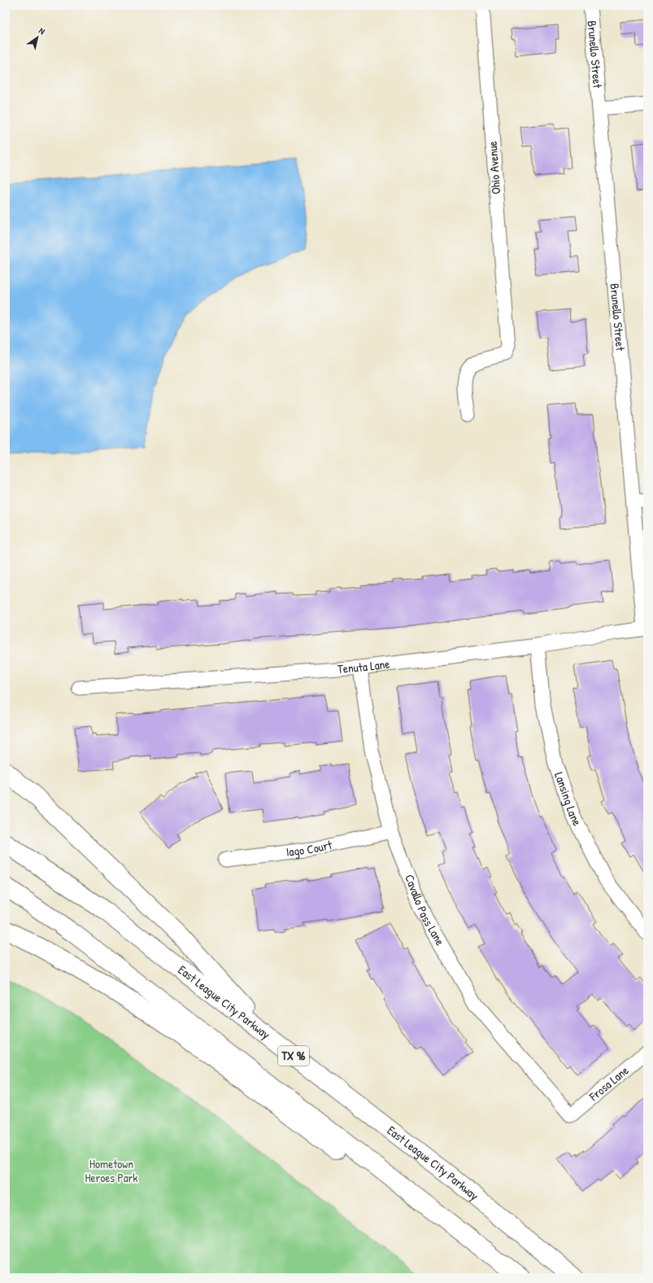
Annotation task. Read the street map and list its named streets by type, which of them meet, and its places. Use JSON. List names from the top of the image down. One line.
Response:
{"streets":{"main road":["East League City Parkway","TX 96"],"street":["Brunello Street","Ohio Avenue","Tenuta Lane","Lansing Lane","Iago Court","Cavallo Pass Lane","Frosa Lane"]},"crossings":[["Brunello Street","Tenuta Lane"],["Tenuta Lane","Lansing Lane"],["Tenuta Lane","Cavallo Pass Lane"],["Iago Court","Cavallo Pass Lane"],["Cavallo Pass Lane","Frosa Lane"]],"parks":["Hometown Heroes Park"],"north":"top right"}
